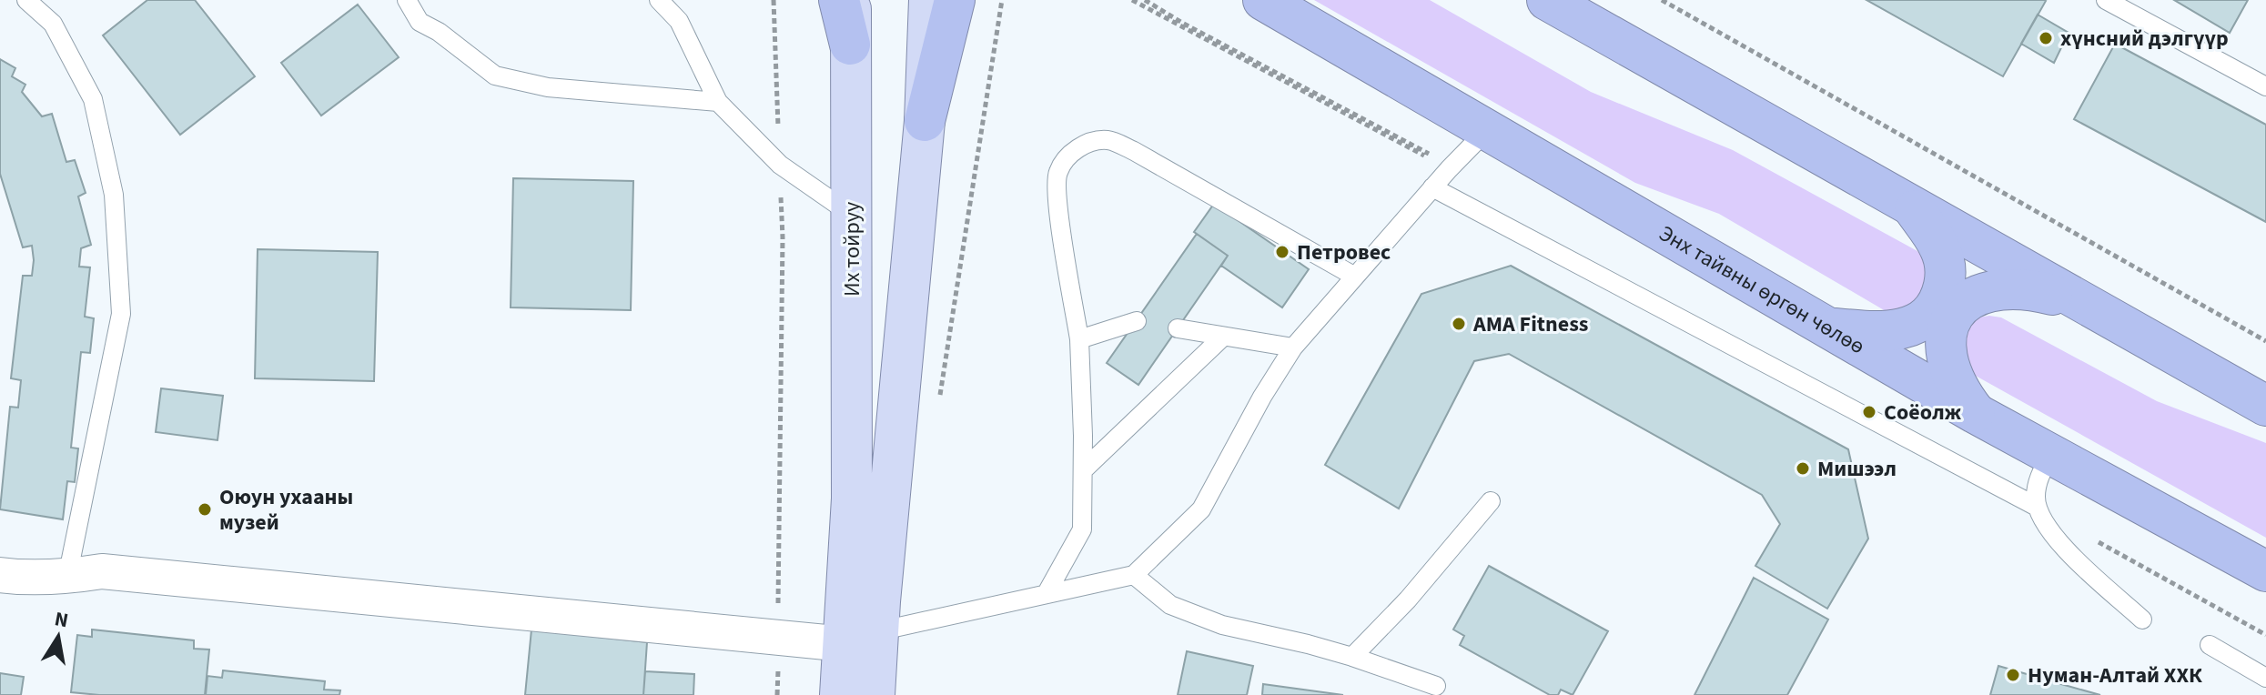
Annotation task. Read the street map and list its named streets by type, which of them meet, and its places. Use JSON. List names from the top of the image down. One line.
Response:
{"streets":{"highway":["Энх тайвны өргөн чөлөө"],"main road":["Их тойруу"]},"places":["хүнсний дэлгүүр","Петровес","AMA Fitness","Соёолж","Мишээл","Оюун ухааны музей","Нуман-Алтай ХХК"],"north":"top"}
